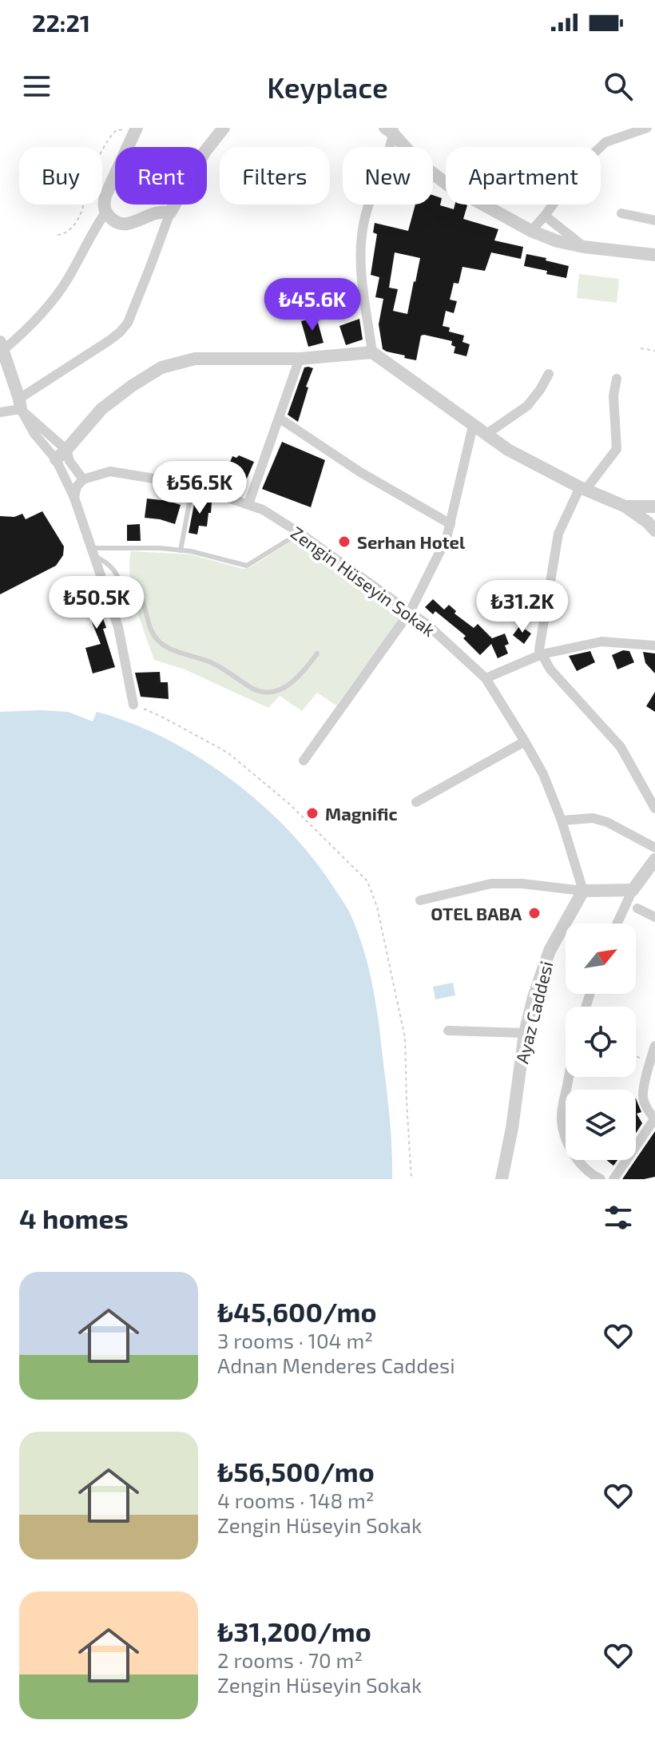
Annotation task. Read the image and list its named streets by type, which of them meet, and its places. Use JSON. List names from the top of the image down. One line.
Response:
{"streets":{"street":["Zengin Hüseyin Sokak","Ayaz Caddesi"]},"crossings":[["Zengin Hüseyin Sokak","Ayaz Caddesi"]],"places":["Serhan Hotel","Magnific","OTEL BABA"],"north":"top right","page":{"status":"22:21","header":"Keyplace","chip":["Buy","Rent","Filters","New","Apartment"],"price":["₺45.6K","₺56.5K","₺50.5K","₺31.2K"],"heading":"4 homes","list":[{"name":"₺45,600/mo","note":"3 rooms · 104 m² · Adnan Menderes Caddesi"},{"name":"₺56,500/mo","note":"4 rooms · 148 m² · Zengin Hüseyin Sokak"},{"name":"₺31,200/mo","note":"2 rooms · 70 m² · Zengin Hüseyin Sokak"}]}}
